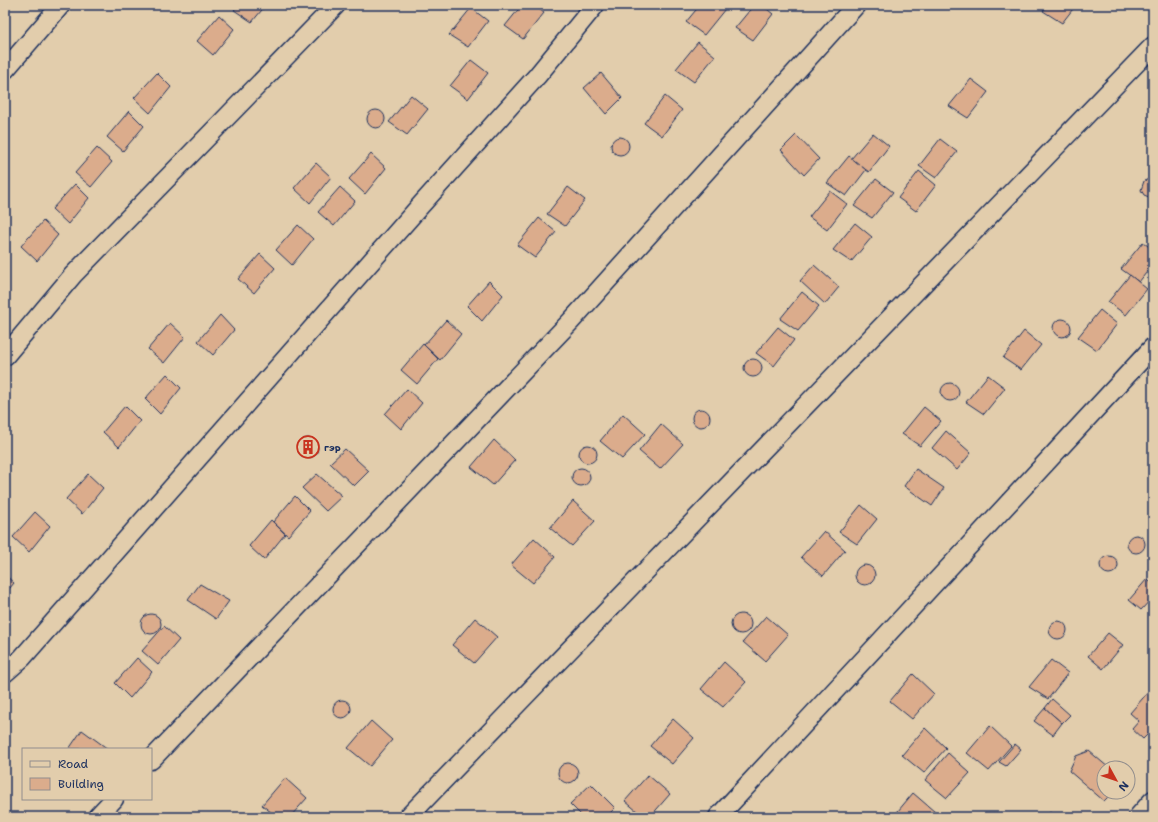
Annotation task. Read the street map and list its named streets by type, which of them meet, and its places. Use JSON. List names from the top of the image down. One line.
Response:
{"places":{"building":["гэр"]},"legend":["Road","Building"],"north":"bottom right"}
